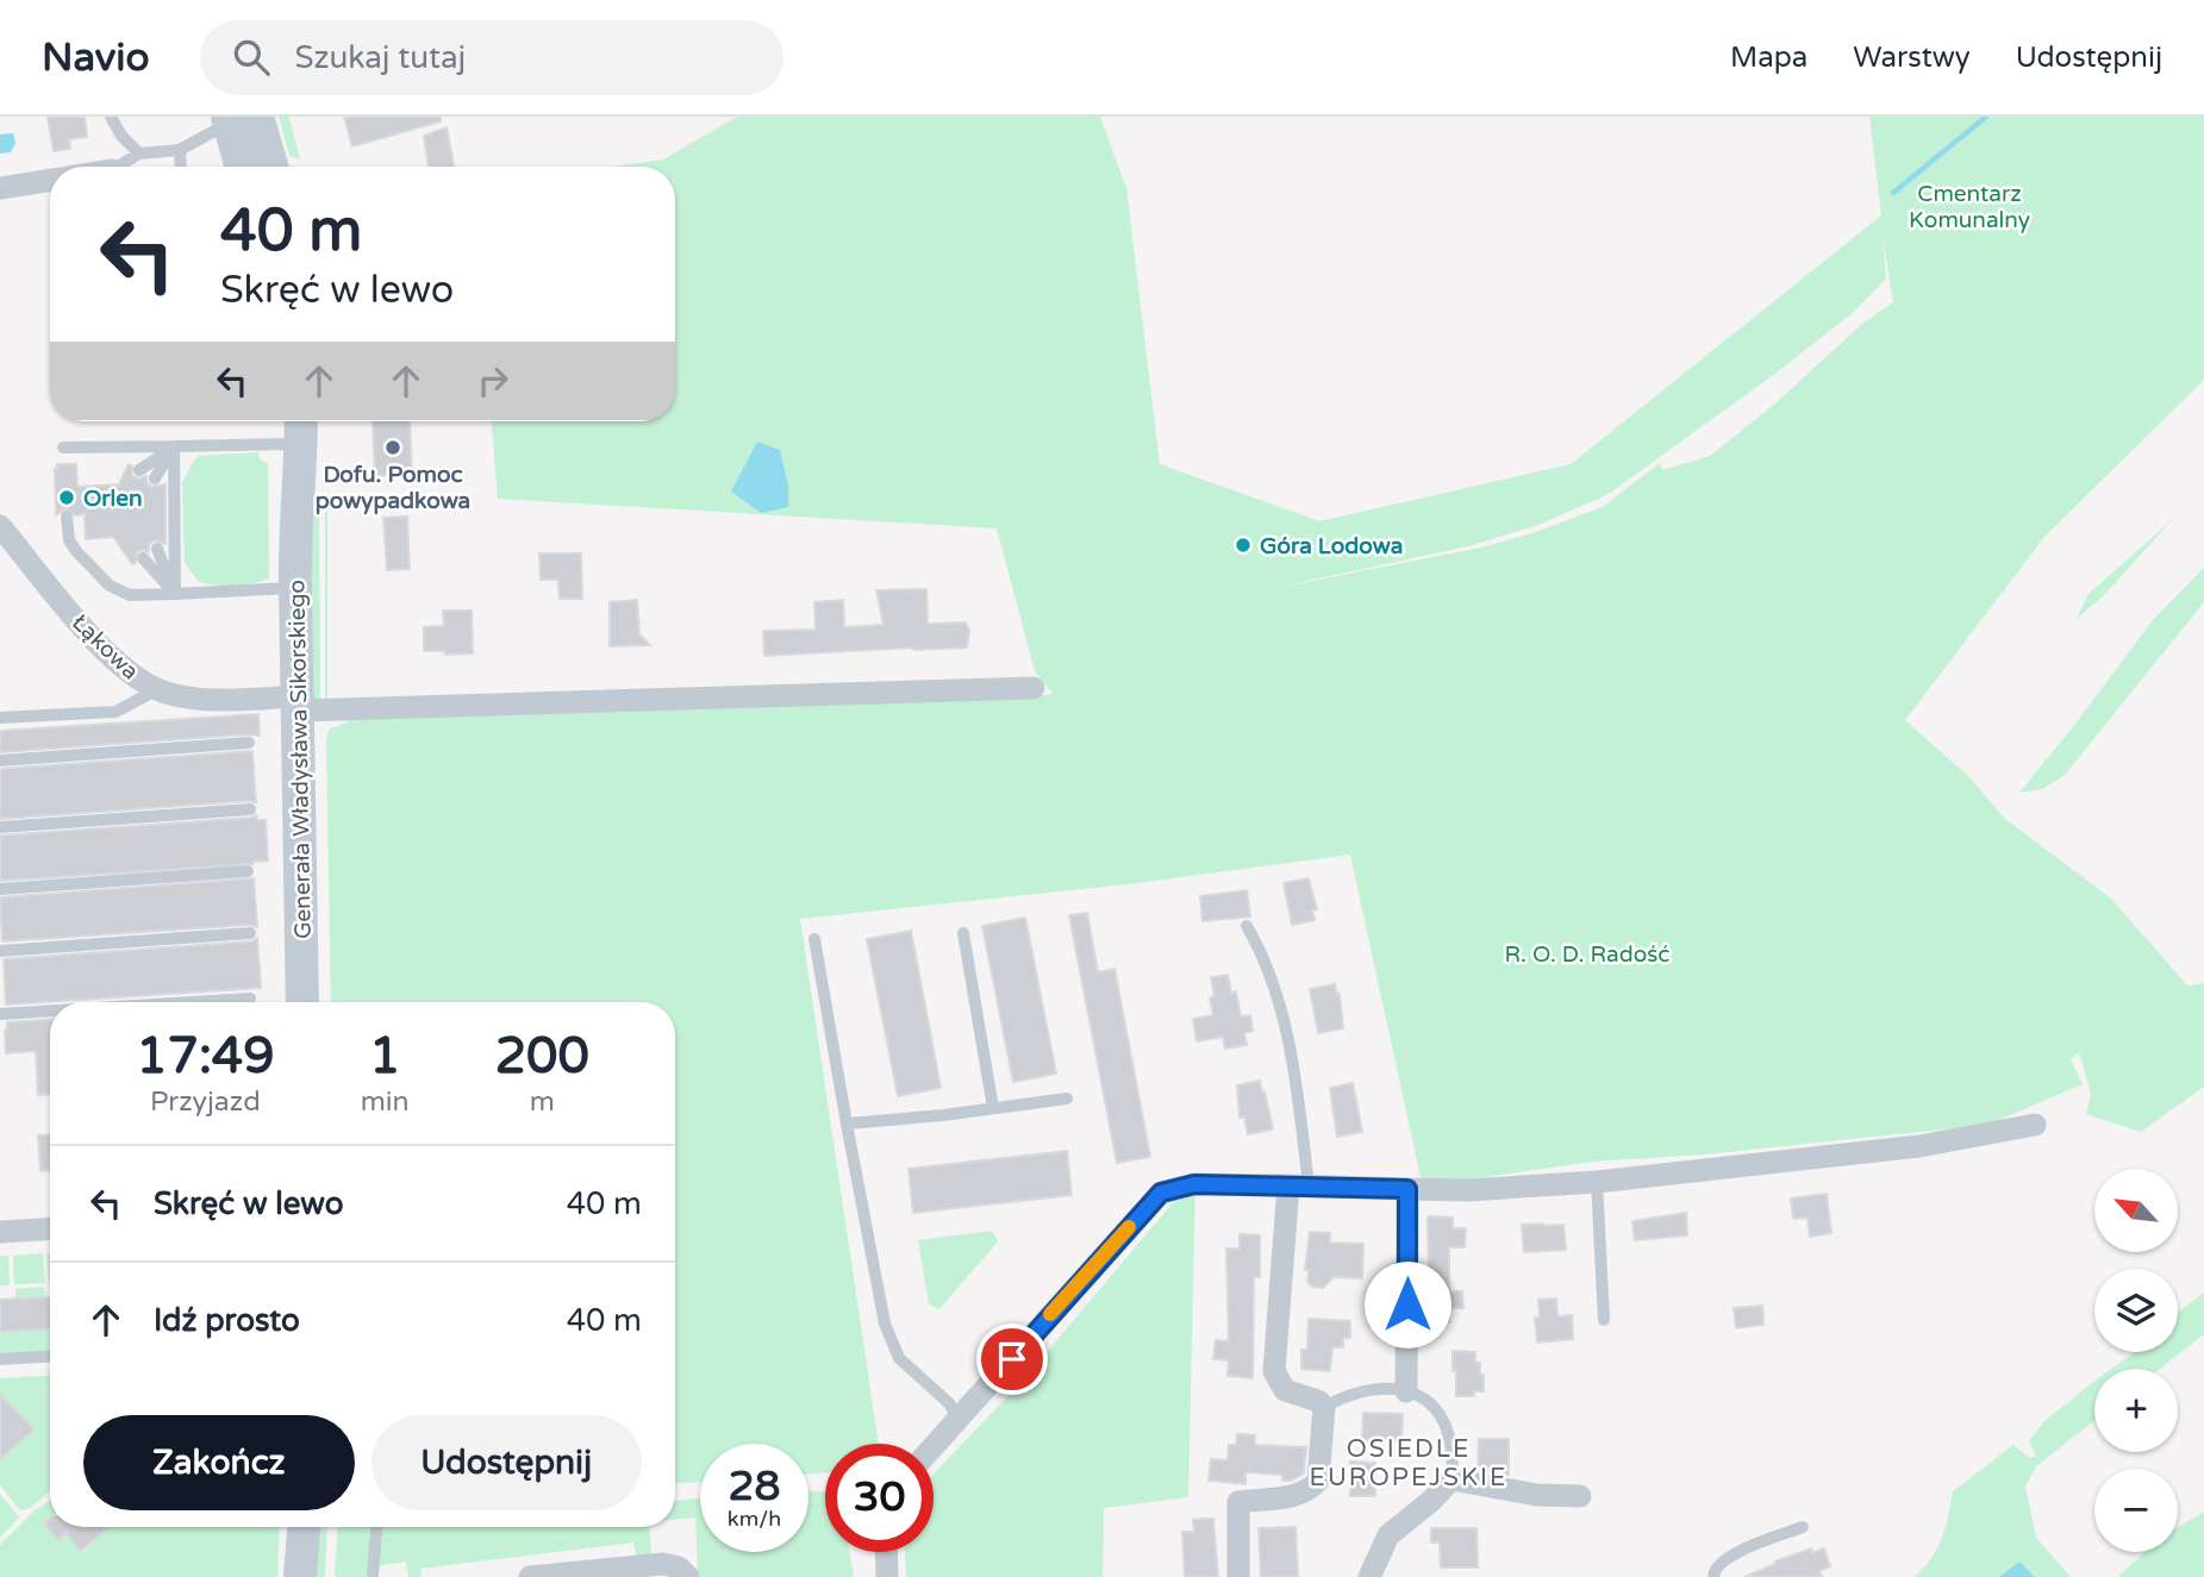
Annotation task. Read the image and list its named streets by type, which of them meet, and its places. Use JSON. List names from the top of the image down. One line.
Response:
{"streets":{"main road":["Generała Władysława Sikorskiego"],"street":["Łąkowa"]},"crossings":[["Łąkowa","Generała Władysława Sikorskiego"]],"districts":["OSIEDLE EUROPEJSKIE"],"parks":["Cmentarz Komunalny","R. O. D. Radość"],"places":["Dofu. Pomoc powypadkowa","Orlen","Góra Lodowa"],"north":"top left","page":{"header":"Navio","search":"Szukaj tutaj","nav":["Mapa","Warstwy","Udostępnij"],"turn":["40 m","Skręć w lewo"],"eta":["17:49","Przyjazd","1","min","200","m"],"list":[{"name":"Skręć w lewo","value":"40 m"},{"name":"Idź prosto","value":"40 m"}],"map_buttons":["+","−"],"buttons":["Zakończ","Udostępnij"],"speed":"28 km/h","limit":"30"}}
